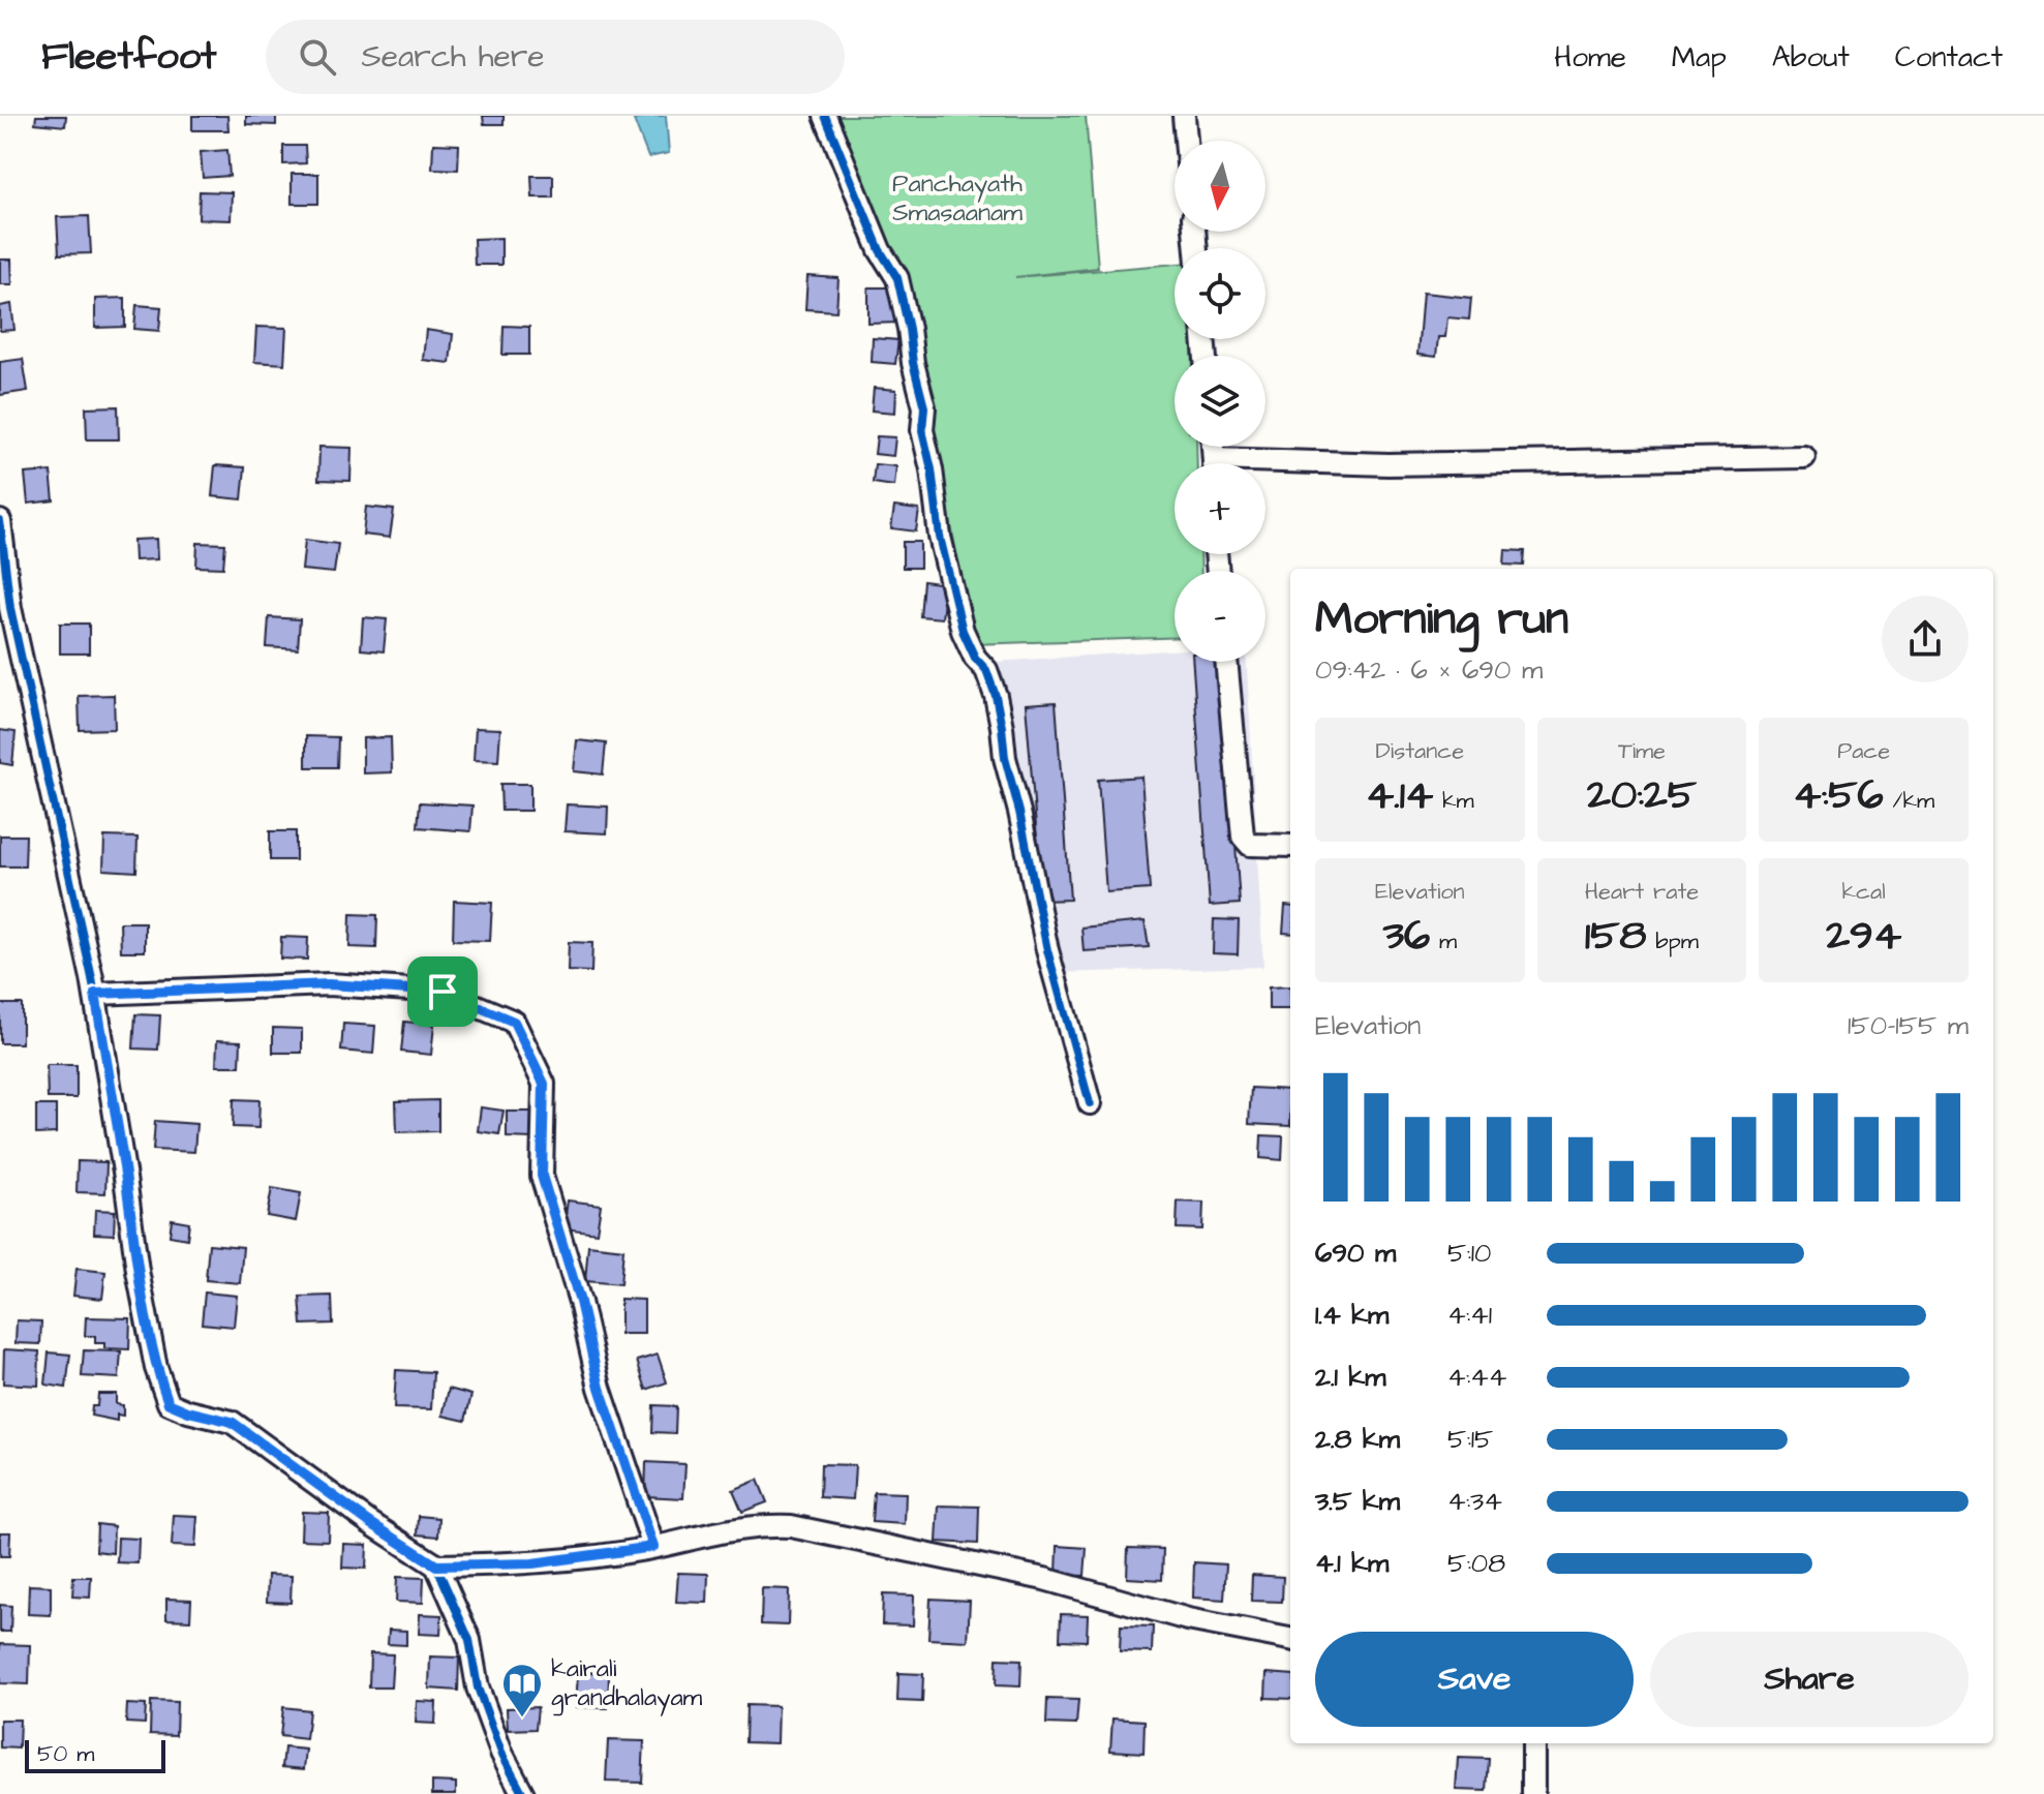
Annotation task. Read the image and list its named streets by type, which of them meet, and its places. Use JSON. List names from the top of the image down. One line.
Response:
{"parks":["Panchayath Smasaanam"],"places":{"library":["kairali grandhalayam"]},"scale_bar":"50 m","north":"bottom","page":{"header":"Fleetfoot","search":"Search here","nav":["Home","Map","About","Contact"],"map_buttons":["+","−"],"heading":["Morning run","09:42 · 6 × 690 m"],"stats":[["Distance","4.14 km"],["Time","20:25"],["Pace","4:56 /km"],["Elevation","36 m"],["Heart rate","158 bpm"],["kcal","294"]],"chart":["Elevation","150–155 m"],"list":[{"name":"690 m","note":"5:10"},{"name":"1.4 km","note":"4:41"},{"name":"2.1 km","note":"4:44"},{"name":"2.8 km","note":"5:15"},{"name":"3.5 km","note":"4:34"},{"name":"4.1 km","note":"5:08"}],"buttons":["Save","Share"],"scale":"50 m"}}
